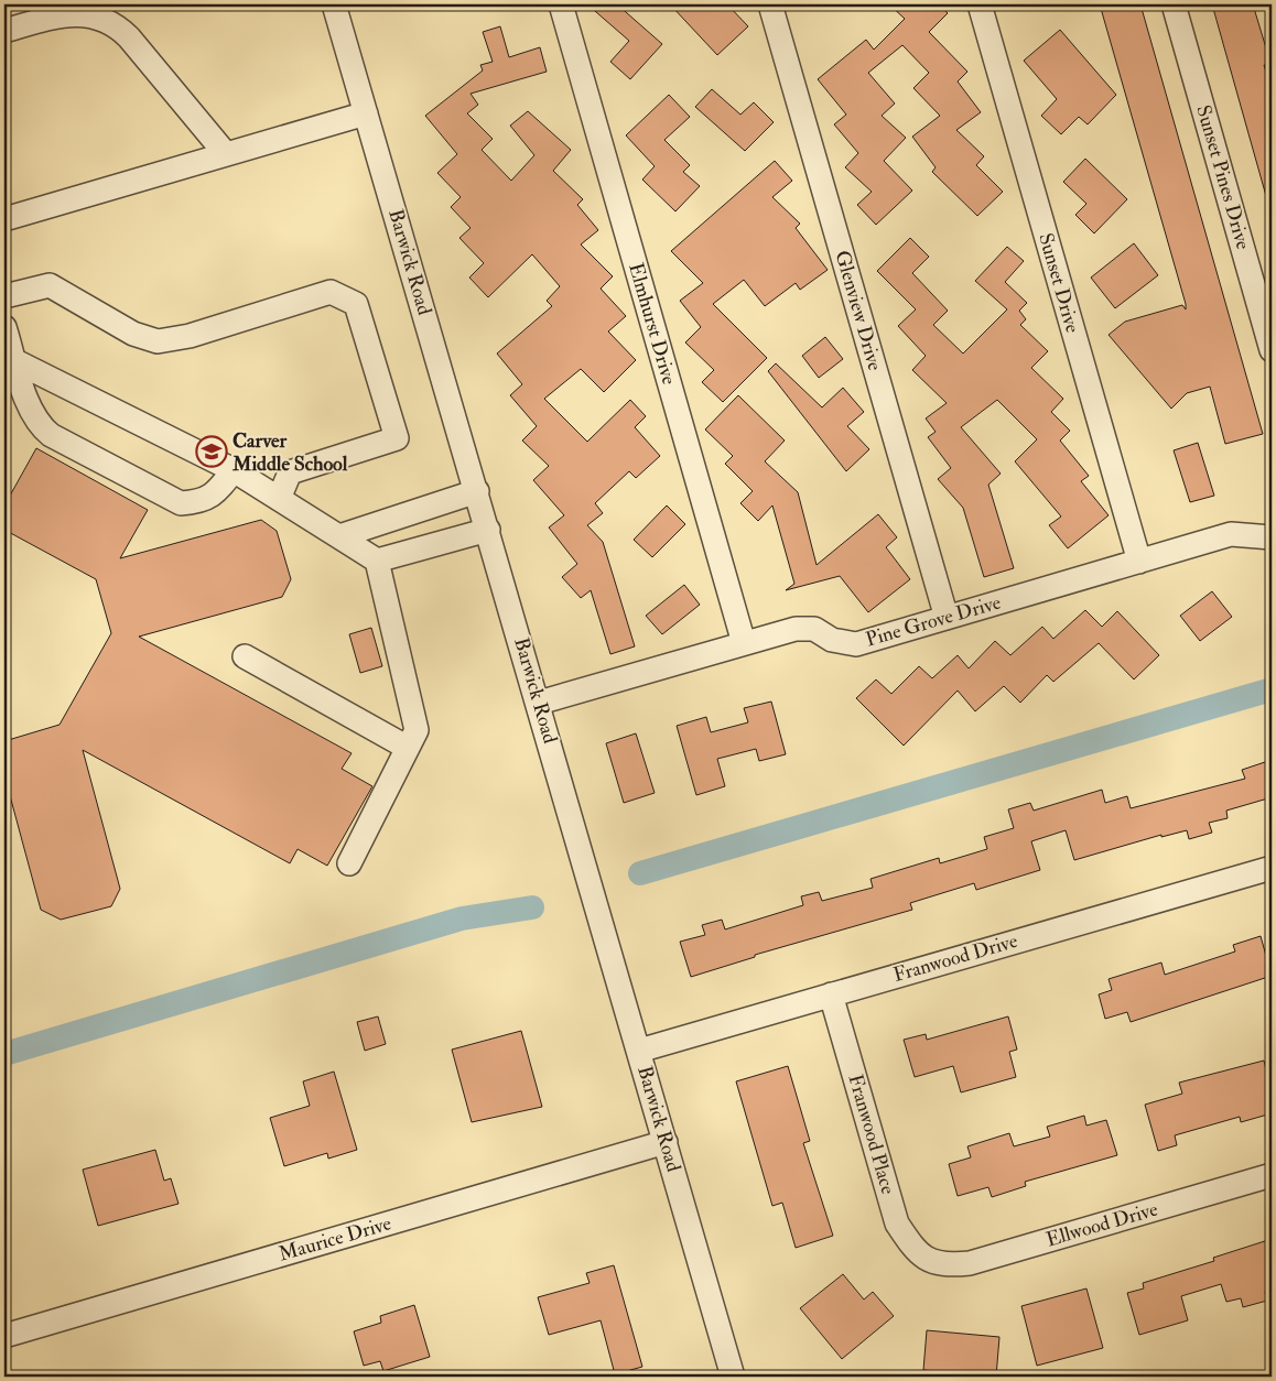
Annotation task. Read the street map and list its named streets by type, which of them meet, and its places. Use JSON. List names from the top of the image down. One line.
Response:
{"streets":{"street":["Sunset Pines Drive","Barwick Road","Sunset Drive","Glenview Drive","Elmhurst Drive","Pine Grove Drive","Franwood Drive","Franwood Place","Ellwood Drive","Maurice Drive"]},"crossings":[["Barwick Road","Pine Grove Drive"],["Barwick Road","Franwood Drive"],["Barwick Road","Maurice Drive"],["Sunset Drive","Pine Grove Drive"],["Glenview Drive","Pine Grove Drive"],["Elmhurst Drive","Pine Grove Drive"],["Franwood Drive","Franwood Place"],["Franwood Place","Ellwood Drive"]],"places":{"school or university":["Carver Middle School"]}}
